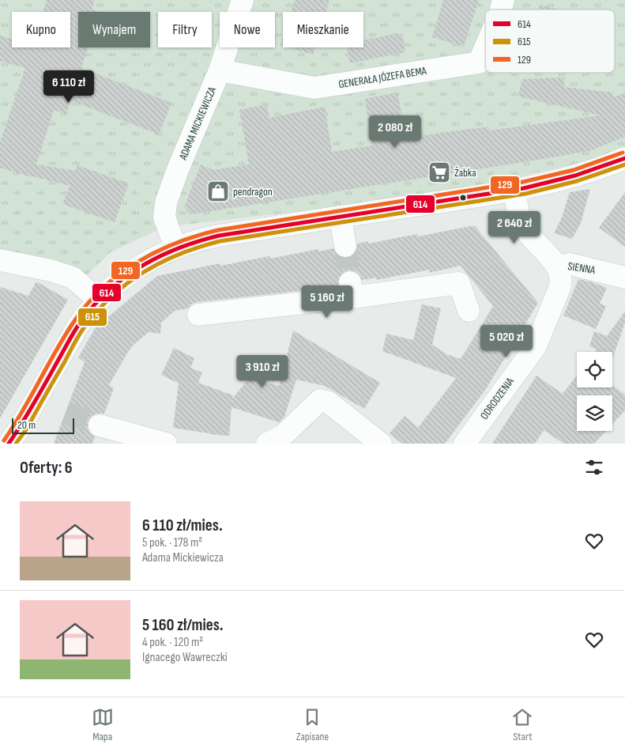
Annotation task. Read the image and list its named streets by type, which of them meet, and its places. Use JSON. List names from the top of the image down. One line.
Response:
{"streets":{"street":["GENERAŁA JÓZEFA BEMA","ADAMA MICKIEWICZA","SIENNA","ODRODZENIA"]},"crossings":[["GENERAŁA JÓZEFA BEMA","ADAMA MICKIEWICZA"],["SIENNA","ODRODZENIA"]],"places":{"supermarket":["Żabka"],"shop":["pendragon"]},"lines":["transit line 129","transit line 614","transit line 615"],"legend":["614","615","129"],"scale_bar":"20 m","page":{"chip":["Kupno","Wynajem","Filtry","Nowe","Mieszkanie"],"price":["6 110 zł","2 080 zł","2 640 zł","5 160 zł","5 020 zł","3 910 zł"],"scale":"20 m","heading":"Oferty: 6","list":[{"name":"6 110 zł/mies.","note":"5 pok. · 178 m² · Adama Mickiewicza"},{"name":"5 160 zł/mies.","note":"4 pok. · 120 m² · Ignacego Wawreczki"}],"tabs":["Mapa","Zapisane","Start"]}}
